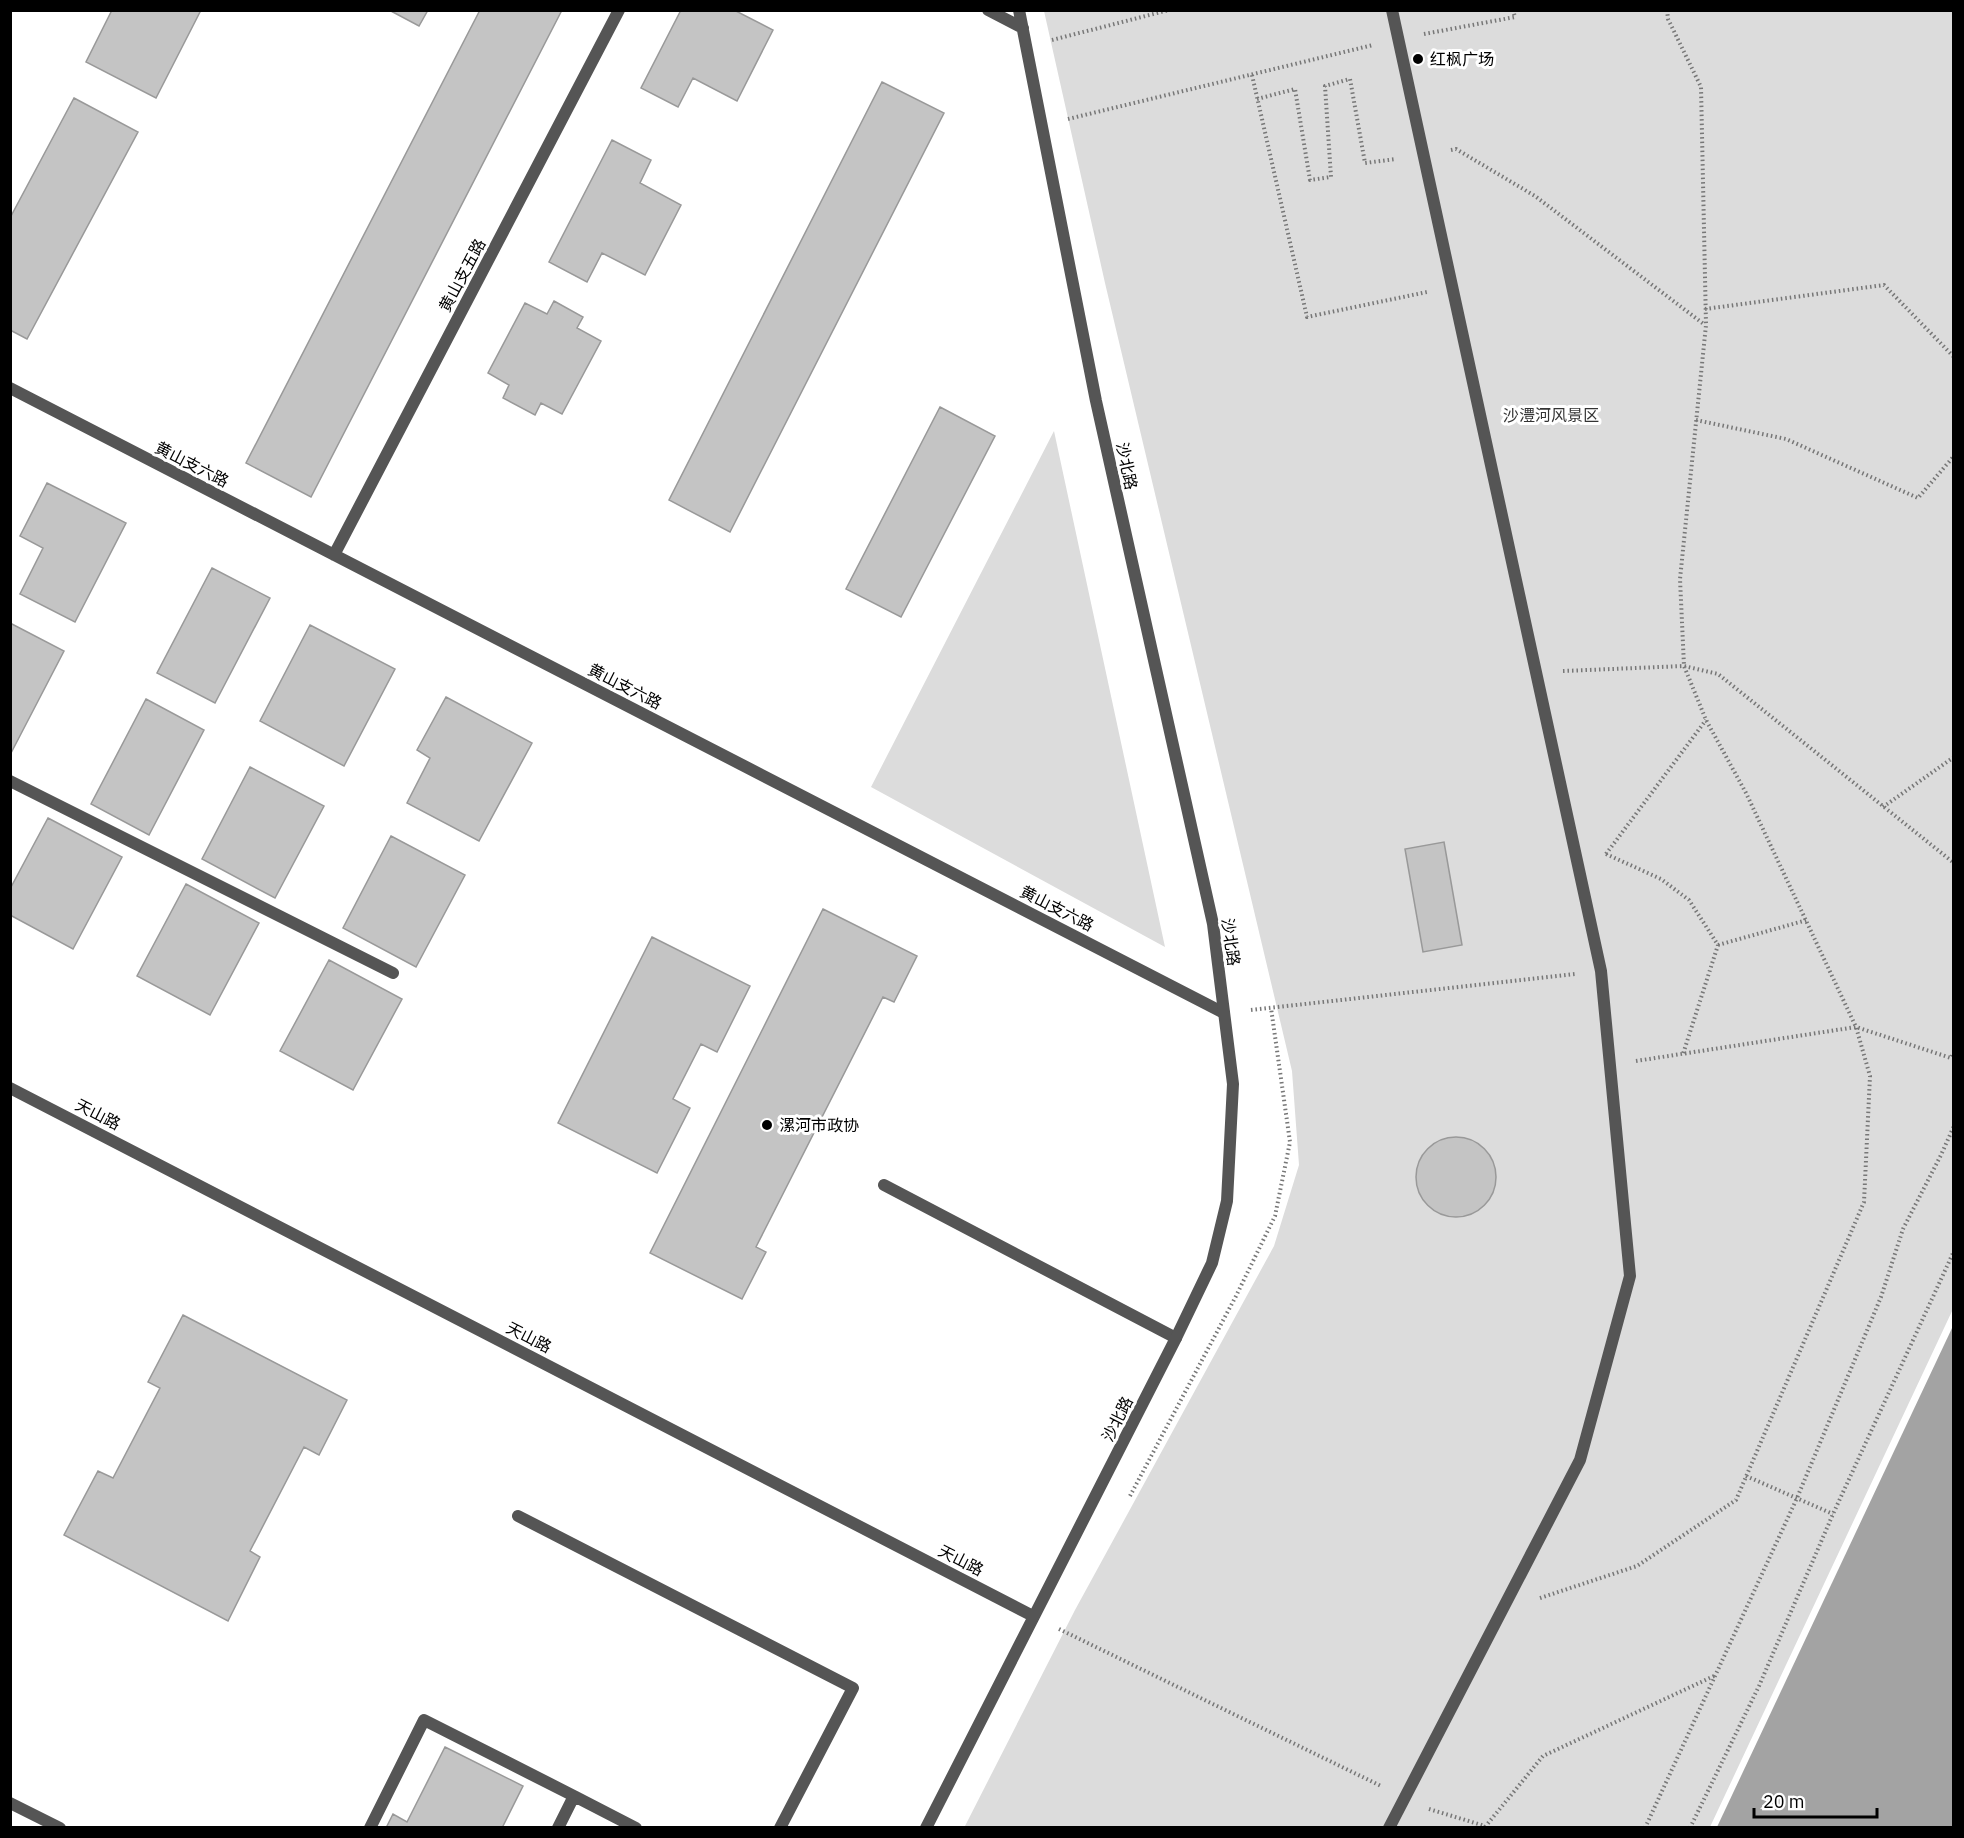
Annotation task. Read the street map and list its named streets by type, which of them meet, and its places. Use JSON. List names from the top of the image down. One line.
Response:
{"streets":{"street":["黄山支五路","黄山支六路","沙北路","天山路"]},"crossings":[["黄山支五路","黄山支六路"],["黄山支六路","沙北路"],["沙北路","天山路"]],"parks":["沙澧河风景区"],"places":["红枫广场","漯河市政协"],"scale_bar":"20 m"}
